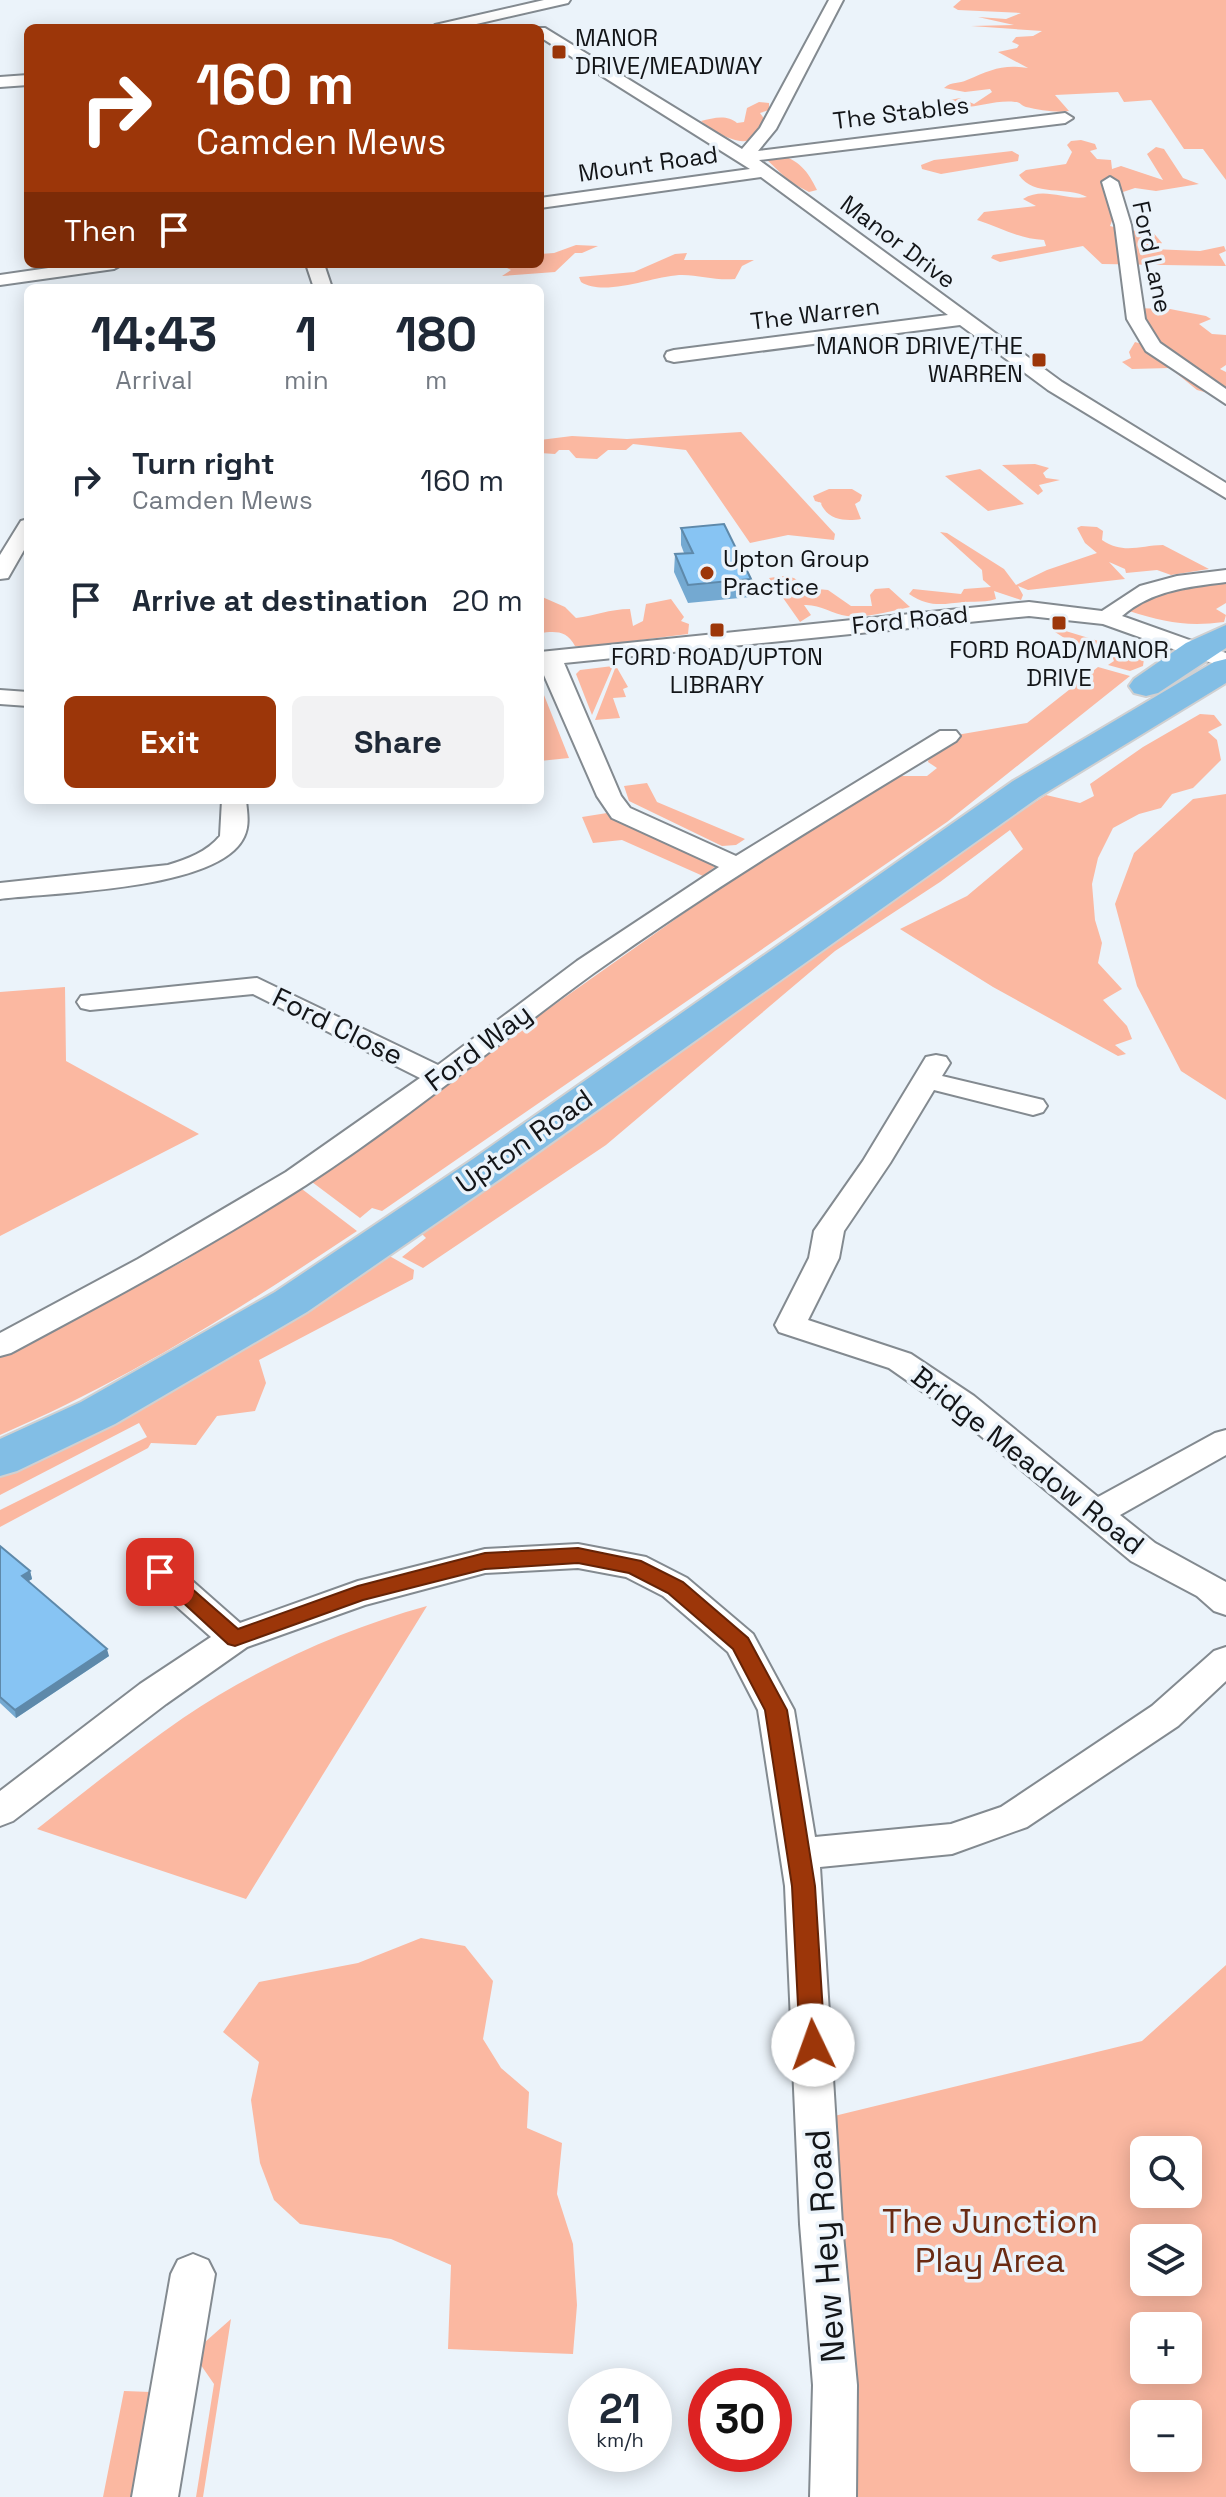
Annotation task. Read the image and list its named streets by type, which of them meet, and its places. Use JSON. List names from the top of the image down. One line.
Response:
{"streets":{"main road":["Upton Road"],"street":["The Stables","Mount Road","Manor Drive","Ford Lane","The Warren","Ford Road","Ford Close","Ford Way","Bridge Meadow Road","New Hey Road"]},"crossings":[["The Stables","Manor Drive"],["Mount Road","Manor Drive"],["Manor Drive","The Warren"],["Ford Road","Upton Road"],["Ford Close","Ford Way"]],"parks":["The Junction Play Area"],"places":{"transit":["MANOR DRIVE/MEADWAY","MANOR DRIVE/THE WARREN","FORD ROAD/MANOR DRIVE","FORD ROAD/UPTON LIBRARY"],"other":["Upton Group Practice"]},"page":{"turn":["160 m","Camden Mews"],"then":"Then","eta":["14:43","Arrival","1","min","180","m"],"list":[{"name":"Turn right","note":"Camden Mews","value":"160 m"},{"name":"Arrive at destination","value":"20 m"}],"buttons":["Exit","Share"],"map_buttons":["+","−"],"speed":"21 km/h","limit":"30"}}
